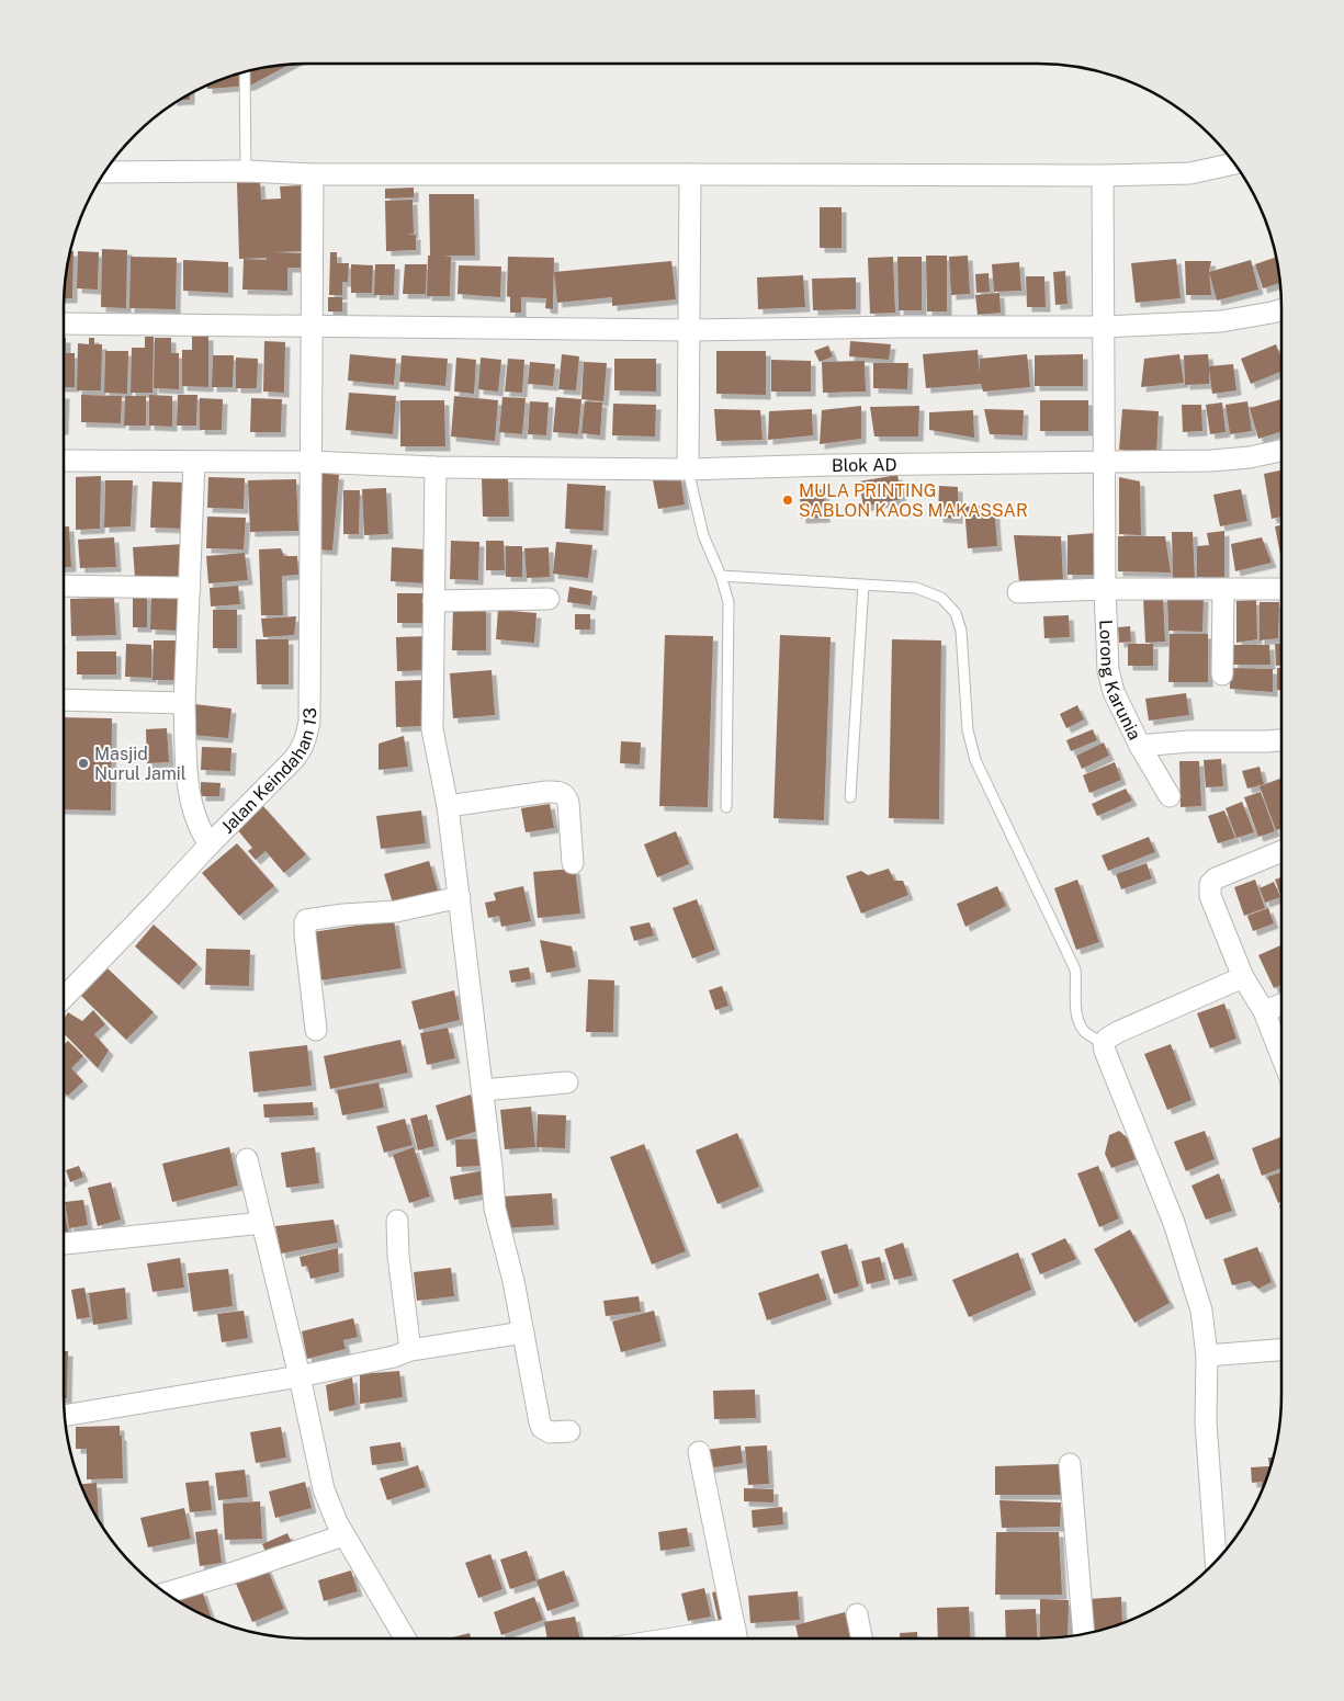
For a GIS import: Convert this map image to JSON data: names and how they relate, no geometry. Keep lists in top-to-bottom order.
{
  "streets": {
    "street": ["Blok AD", "Lorong Karunia", "Jalan Keindahan 13"]
  },
  "crossings": [
    ["Blok AD", "Lorong Karunia"],
    ["Blok AD", "Jalan Keindahan 13"]
  ],
  "places": ["MULA PRINTING SABLON KAOS MAKASSAR", "Masjid Nurul Jamil"]
}
